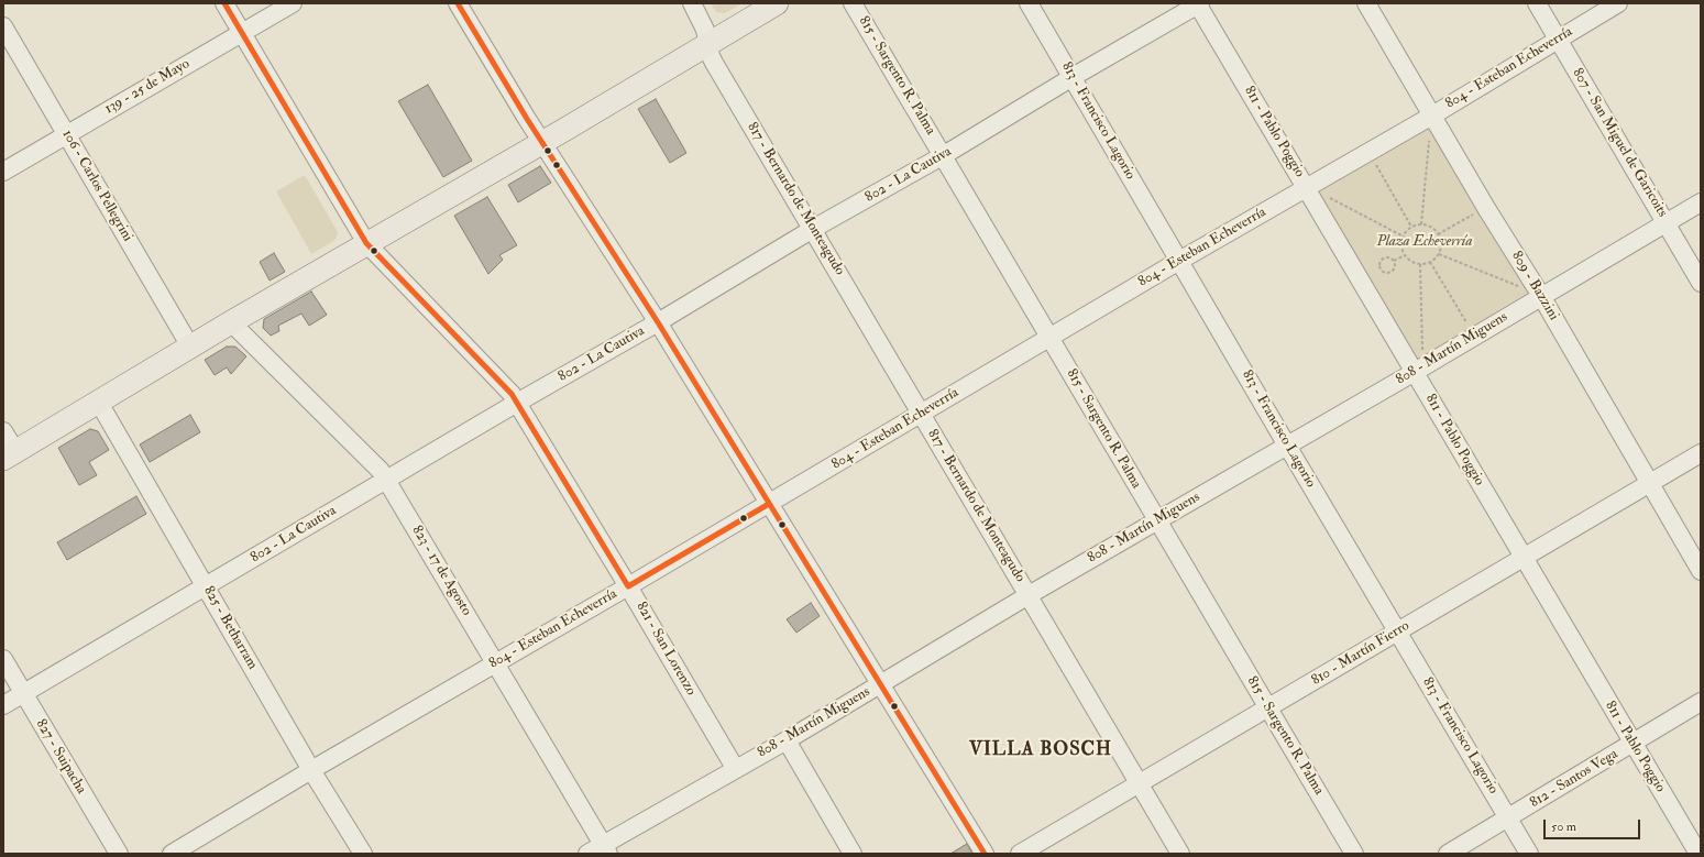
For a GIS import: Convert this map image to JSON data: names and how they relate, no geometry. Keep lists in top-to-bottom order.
{
  "streets": {
    "street": [
      "804 - Esteban Echeverría",
      "815 - Sargento R. Palma",
      "139 - 25 de Mayo",
      "813 - Francisco Lagorio",
      "811 - Pablo Poggio",
      "807 - San Miguel de Garicoits",
      "802 - La Cautiva",
      "106 - Carlos Pellegrini",
      "817 - Bernardo de Monteagudo",
      "809 - Bazzini",
      "808 - Martín Miguens",
      "823 - 17 de Agosto",
      "825 - Betharram",
      "821 - San Lorenzo",
      "810 - Martín Fierro",
      "827 - Suipacha",
      "812 - Santos Vega"
    ]
  },
  "crossings": [
    ["804 - Esteban Echeverría", "815 - Sargento R. Palma"],
    ["804 - Esteban Echeverría", "813 - Francisco Lagorio"],
    ["804 - Esteban Echeverría", "811 - Pablo Poggio"],
    ["804 - Esteban Echeverría", "807 - San Miguel de Garicoits"],
    ["804 - Esteban Echeverría", "817 - Bernardo de Monteagudo"],
    ["804 - Esteban Echeverría", "809 - Bazzini"],
    ["804 - Esteban Echeverría", "823 - 17 de Agosto"],
    ["804 - Esteban Echeverría", "825 - Betharram"],
    ["804 - Esteban Echeverría", "821 - San Lorenzo"],
    ["815 - Sargento R. Palma", "802 - La Cautiva"],
    ["815 - Sargento R. Palma", "808 - Martín Miguens"],
    ["815 - Sargento R. Palma", "810 - Martín Fierro"],
    ["139 - 25 de Mayo", "106 - Carlos Pellegrini"],
    ["139 - 25 de Mayo", "821 - San Lorenzo"],
    ["813 - Francisco Lagorio", "802 - La Cautiva"],
    ["813 - Francisco Lagorio", "808 - Martín Miguens"],
    ["813 - Francisco Lagorio", "810 - Martín Fierro"],
    ["813 - Francisco Lagorio", "812 - Santos Vega"],
    ["811 - Pablo Poggio", "802 - La Cautiva"],
    ["811 - Pablo Poggio", "808 - Martín Miguens"],
    ["811 - Pablo Poggio", "810 - Martín Fierro"],
    ["811 - Pablo Poggio", "812 - Santos Vega"],
    ["807 - San Miguel de Garicoits", "808 - Martín Miguens"],
    ["802 - La Cautiva", "817 - Bernardo de Monteagudo"],
    ["802 - La Cautiva", "823 - 17 de Agosto"],
    ["802 - La Cautiva", "825 - Betharram"],
    ["802 - La Cautiva", "821 - San Lorenzo"],
    ["802 - La Cautiva", "827 - Suipacha"],
    ["817 - Bernardo de Monteagudo", "808 - Martín Miguens"],
    ["817 - Bernardo de Monteagudo", "810 - Martín Fierro"],
    ["809 - Bazzini", "808 - Martín Miguens"],
    ["809 - Bazzini", "810 - Martín Fierro"],
    ["808 - Martín Miguens", "823 - 17 de Agosto"],
    ["808 - Martín Miguens", "821 - San Lorenzo"]
  ],
  "districts": ["VILLA BOSCH"],
  "parks": ["Plaza Echeverría"],
  "scale_bar": "50 m"
}
